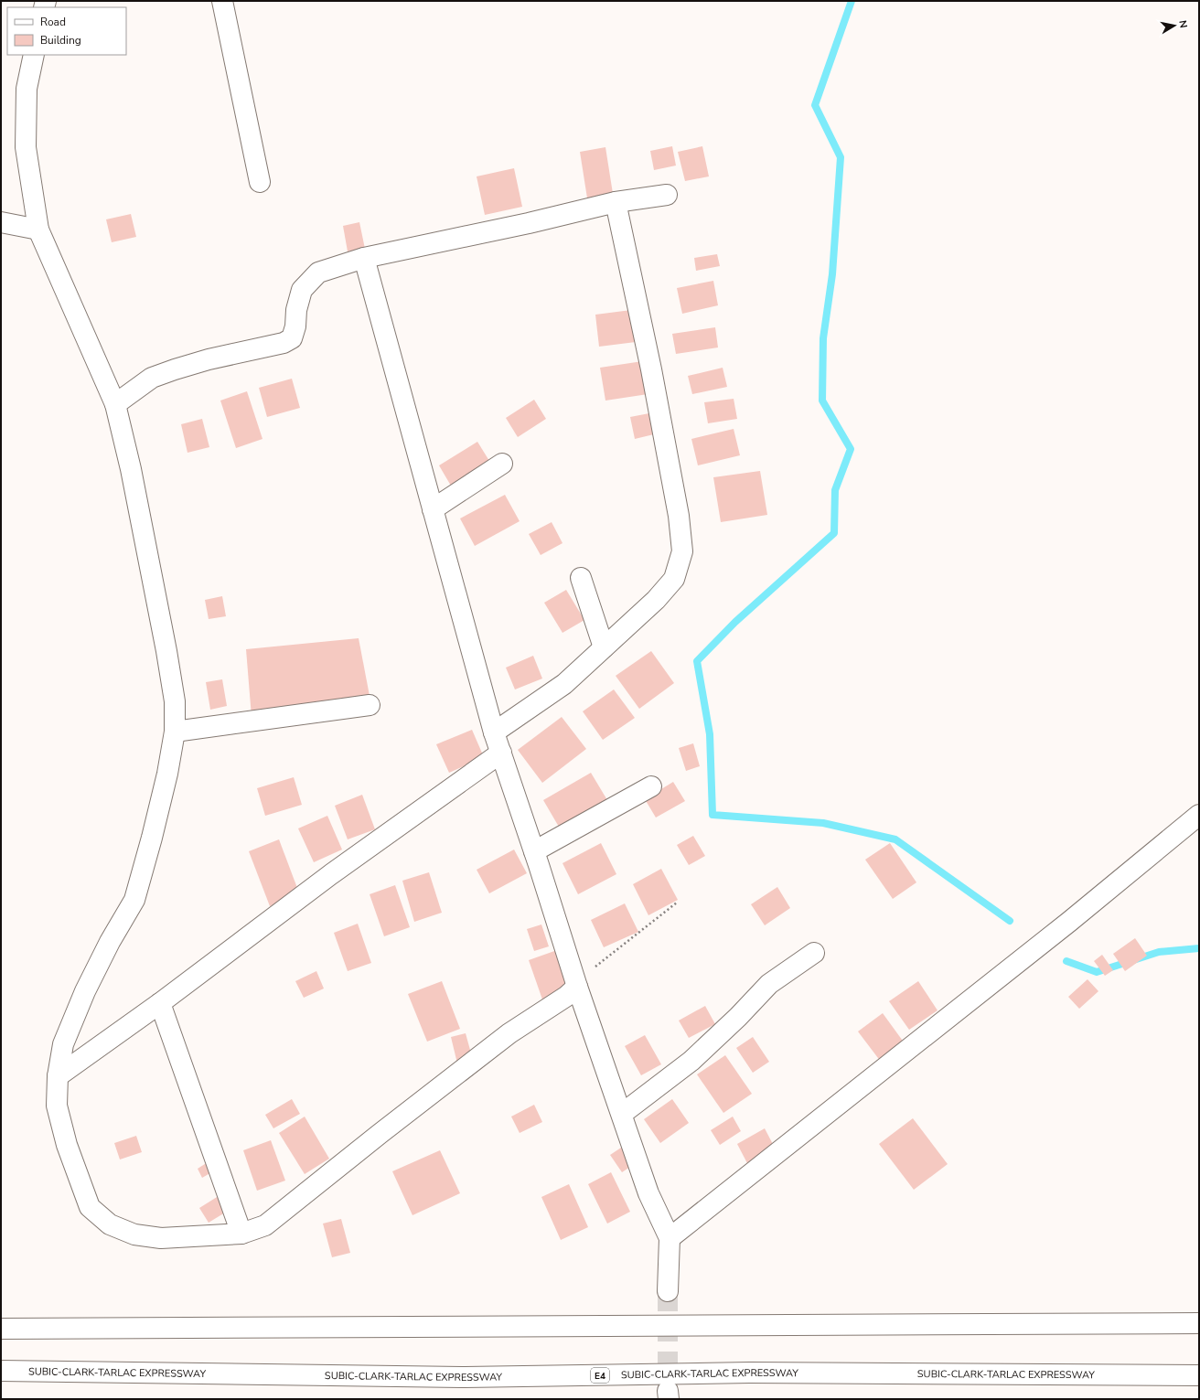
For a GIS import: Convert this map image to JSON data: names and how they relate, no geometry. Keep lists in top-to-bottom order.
{
  "streets": {
    "main road": ["SUBIC-CLARK-TARLAC EXPRESSWAY", "E4"]
  },
  "legend": ["Road", "Building"],
  "north": "right"
}
